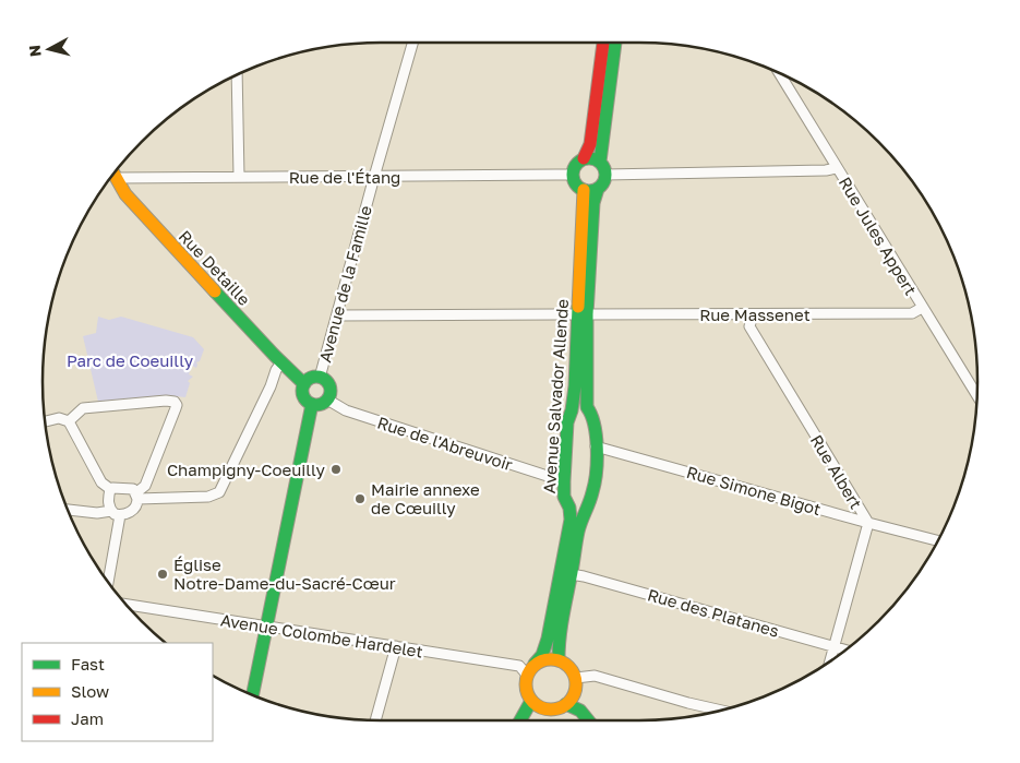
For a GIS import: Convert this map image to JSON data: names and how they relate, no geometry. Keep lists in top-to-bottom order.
{
  "streets": {
    "main road": ["Rue Detaille", "Avenue Salvador Allende"],
    "street": [
      "Rue de l'Étang",
      "Rue Jules Appert",
      "Avenue de la Famille",
      "Rue Massenet",
      "Rue de l'Abreuvoir",
      "Rue Albert",
      "Rue Simone Bigot",
      "Rue des Platanes",
      "Avenue Colombe Hardelet"
    ]
  },
  "crossings": [
    ["Rue de l'Étang", "Avenue de la Famille"],
    ["Rue de l'Étang", "Avenue Salvador Allende"],
    ["Rue Jules Appert", "Rue Massenet"],
    ["Rue Detaille", "Avenue de la Famille"],
    ["Rue Detaille", "Rue de l'Abreuvoir"],
    ["Avenue de la Famille", "Rue Massenet"],
    ["Avenue de la Famille", "Rue de l'Abreuvoir"],
    ["Rue Massenet", "Avenue Salvador Allende"],
    ["Rue Massenet", "Rue Albert"],
    ["Avenue Salvador Allende", "Rue de l'Abreuvoir"],
    ["Avenue Salvador Allende", "Rue Simone Bigot"],
    ["Avenue Salvador Allende", "Rue des Platanes"],
    ["Avenue Salvador Allende", "Avenue Colombe Hardelet"],
    ["Rue Albert", "Rue Simone Bigot"],
    ["Rue Albert", "Rue des Platanes"]
  ],
  "parks": ["Parc de Coeuilly"],
  "places": ["Champigny-Coeuilly", "Mairie annexe de Cœuilly", "Église Notre-Dame-du-Sacré-Cœur"],
  "legend": ["Fast", "Slow", "Jam"],
  "north": "left"
}
